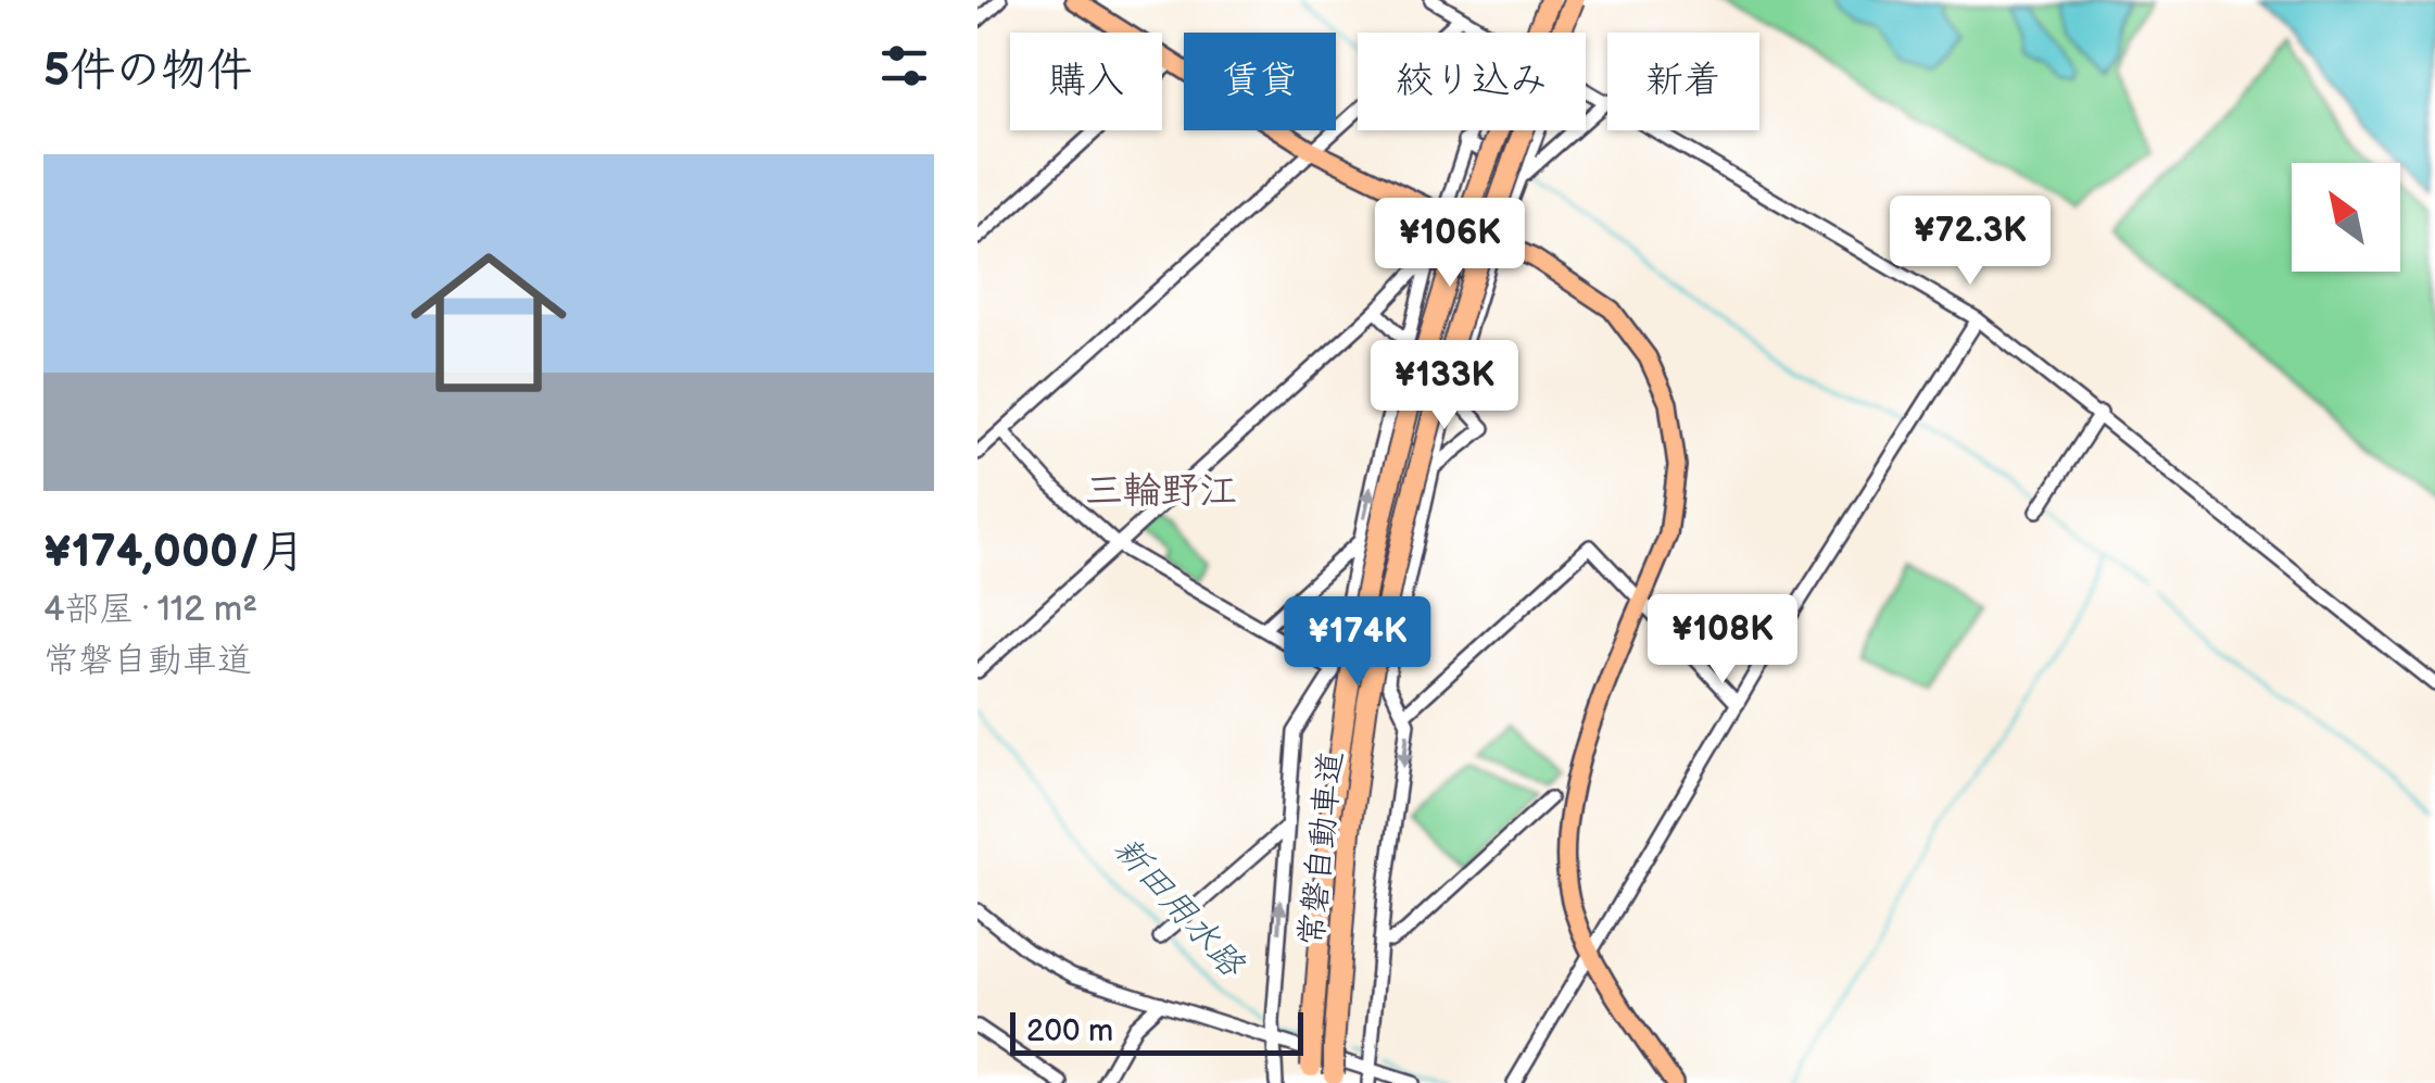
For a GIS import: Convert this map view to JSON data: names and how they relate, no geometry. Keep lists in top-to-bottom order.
{
  "streets": {
    "highway": ["常磐自動車道"]
  },
  "districts": ["三輪野江"],
  "water": ["新田用水路"],
  "scale_bar": "200 m",
  "north": "top left",
  "page": {
    "heading": "5件の物件",
    "chip": [
      "購入",
      "賃貸",
      "絞り込み",
      "新着"
    ],
    "list": [
      {
        "name": "¥174,000/月",
        "note": "4部屋 · 112 m² · 常磐自動車道"
      }
    ],
    "price": [
      "¥72.3K",
      "¥106K",
      "¥133K",
      "¥108K",
      "¥174K"
    ],
    "scale": "200 m"
  }
}
